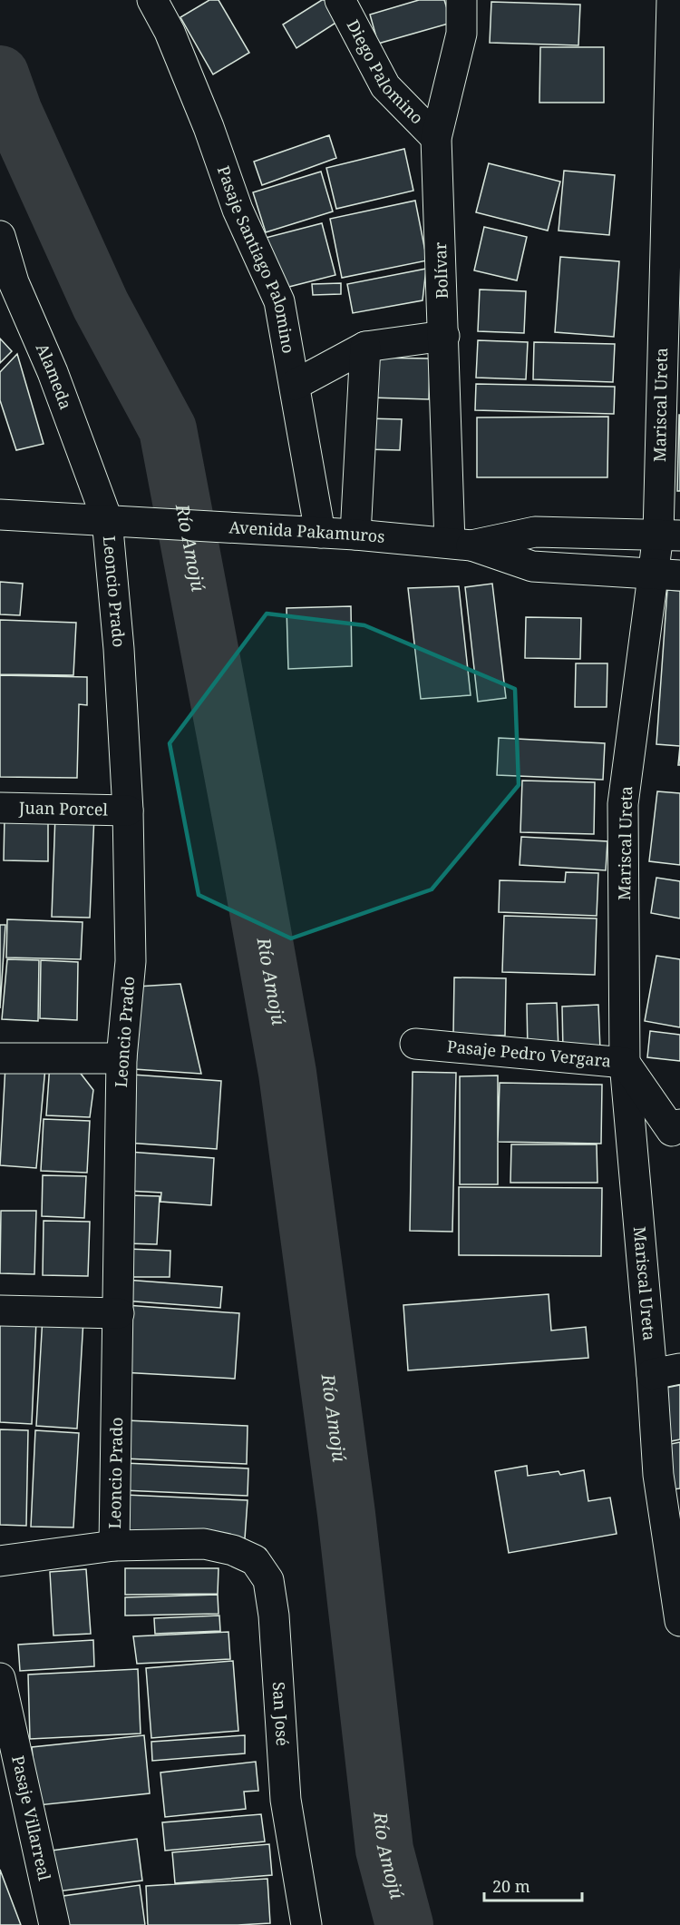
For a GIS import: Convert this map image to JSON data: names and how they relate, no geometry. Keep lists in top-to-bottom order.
{
  "streets": {
    "main road": [
      "Diego Palomino",
      "Pasaje Santiago Palomino",
      "Bolívar",
      "Alameda",
      "Mariscal Ureta",
      "Avenida Pakamuros",
      "Leoncio Prado",
      "Juan Porcel",
      "Pasaje Pedro Vergara",
      "San José",
      "Pasaje Villarreal"
    ]
  },
  "crossings": [
    ["Diego Palomino", "Bolívar"],
    ["Pasaje Santiago Palomino", "Avenida Pakamuros"],
    ["Bolívar", "Avenida Pakamuros"],
    ["Alameda", "Avenida Pakamuros"],
    ["Alameda", "Leoncio Prado"],
    ["Mariscal Ureta", "Avenida Pakamuros"],
    ["Mariscal Ureta", "Pasaje Pedro Vergara"],
    ["Avenida Pakamuros", "Leoncio Prado"],
    ["Leoncio Prado", "Juan Porcel"],
    ["Leoncio Prado", "San José"]
  ],
  "water": ["Río Amojú"],
  "scale_bar": "20 m"
}
